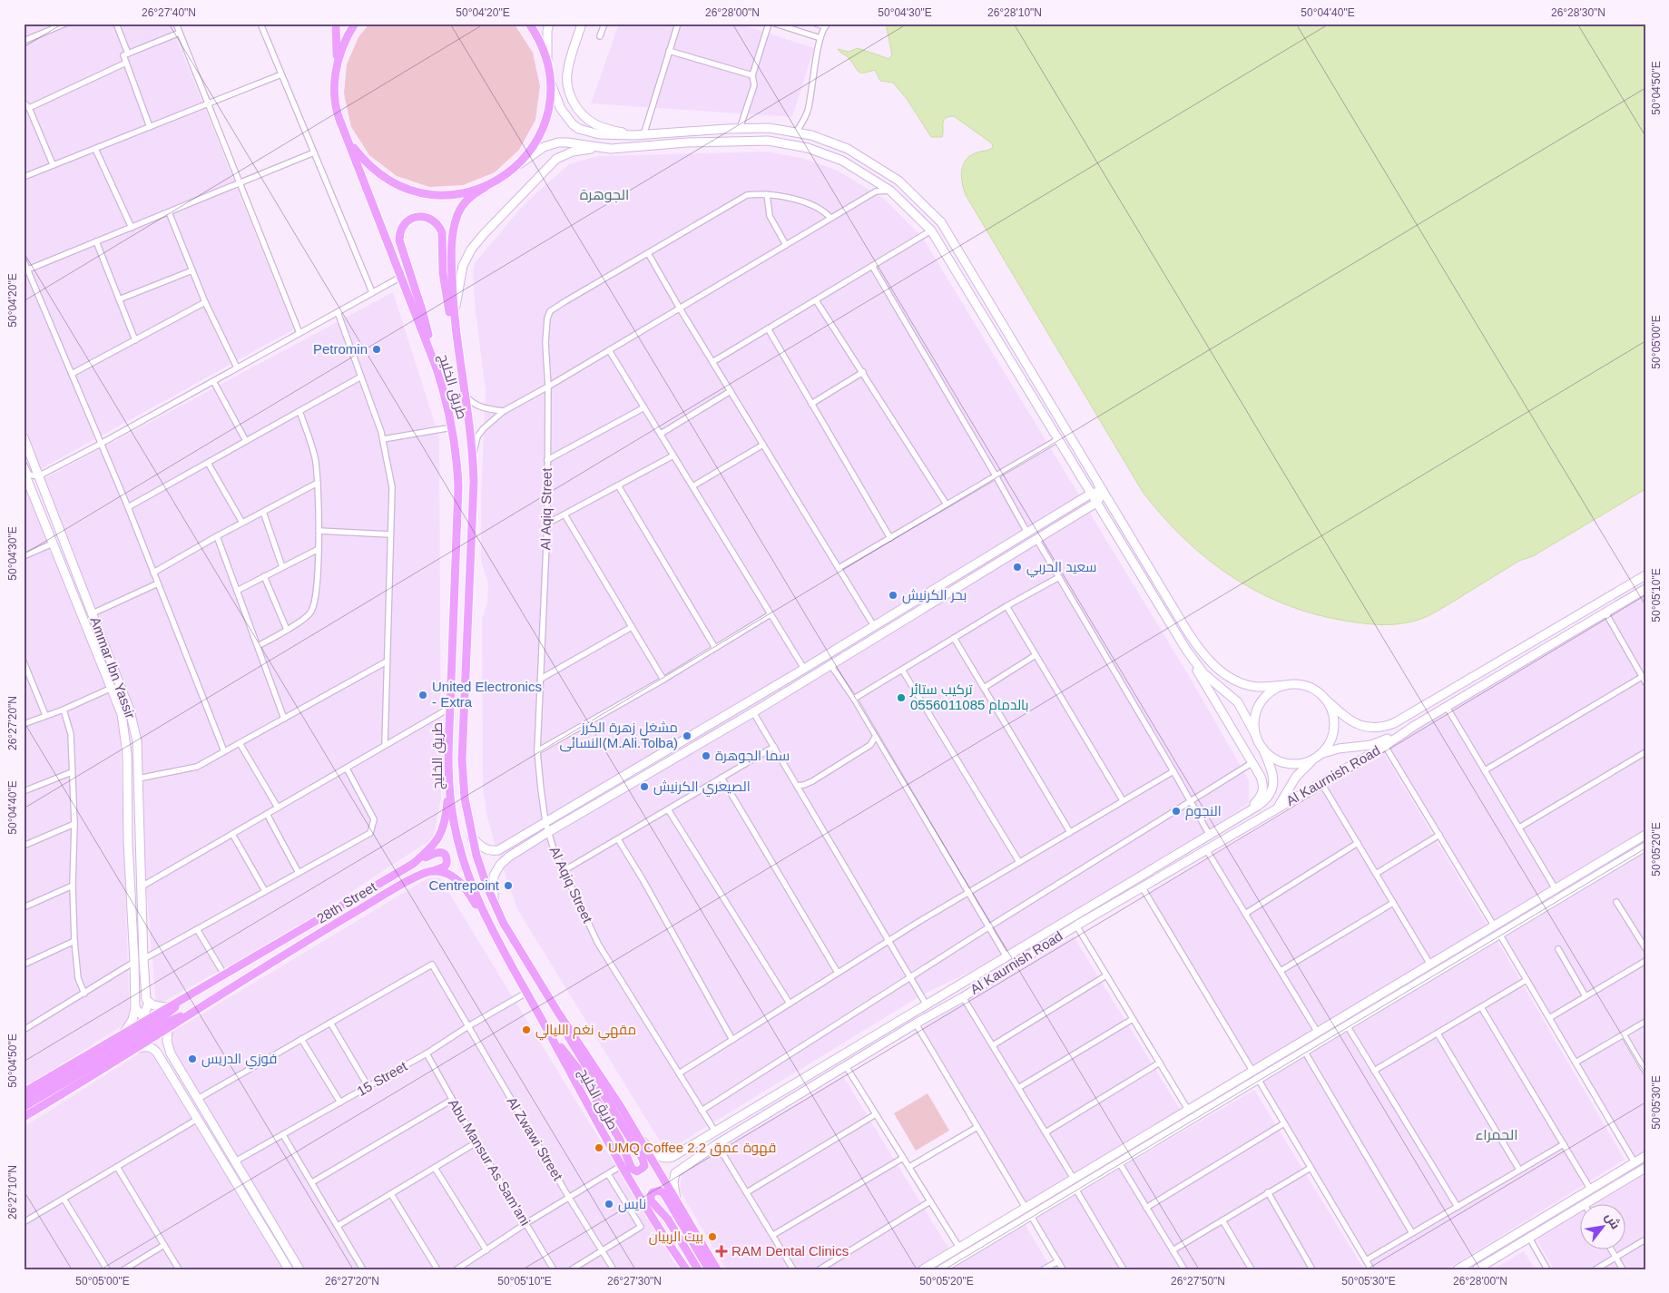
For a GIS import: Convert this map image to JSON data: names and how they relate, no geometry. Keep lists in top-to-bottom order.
{
  "streets": {
    "main road": ["طريق الخليج", "28th Street"],
    "street": [
      "Al Aqiq Street",
      "Ammar Ibn Yassir",
      "Al Kaurnish Road",
      "15 Street",
      "Al Zwawi Street",
      "Abu Mansur As Sam'ani"
    ]
  },
  "crossings": [
    ["طريق الخليج", "Al Kaurnish Road"],
    ["طريق الخليج", "28th Street"],
    ["طريق الخليج", "15 Street"],
    ["Al Aqiq Street", "Al Kaurnish Road"],
    ["15 Street", "Al Zwawi Street"],
    ["15 Street", "Abu Mansur As Sam'ani"]
  ],
  "districts": ["الجوهرة", "الحمراء"],
  "places": {
    "other": [
      "Petromin",
      "سعيد الحربي",
      "بحر الكرنيش",
      "United Electronics - Extra",
      "تركيب ستائر بالدمام 0556011085",
      "مشغل زهرة الكرز النسائى(M.Ali.Tolba)",
      "سما الجوهرة",
      "الصيعري الكرنيش",
      "النجوم",
      "Centrepoint",
      "مقهي نغم الليالي",
      "فوزي الدريس",
      "UMQ Coffee 2.2 قهوة عمق",
      "نايس",
      "بيت الربيان"
    ],
    "health": ["RAM Dental Clinics"]
  },
  "north": "top right",
  "coordinates": [
    "26°27'40\"N",
    "50°04'20\"E",
    "26°28'00\"N",
    "50°04'30\"E",
    "26°28'10\"N",
    "50°04'40\"E",
    "26°28'30\"N",
    "50°04'50\"E",
    "50°05'00\"E",
    "50°05'10\"E",
    "26°27'20\"N",
    "50°05'20\"E",
    "50°05'30\"E",
    "26°27'10\"N",
    "26°27'30\"N",
    "26°27'50\"N"
  ]
}
